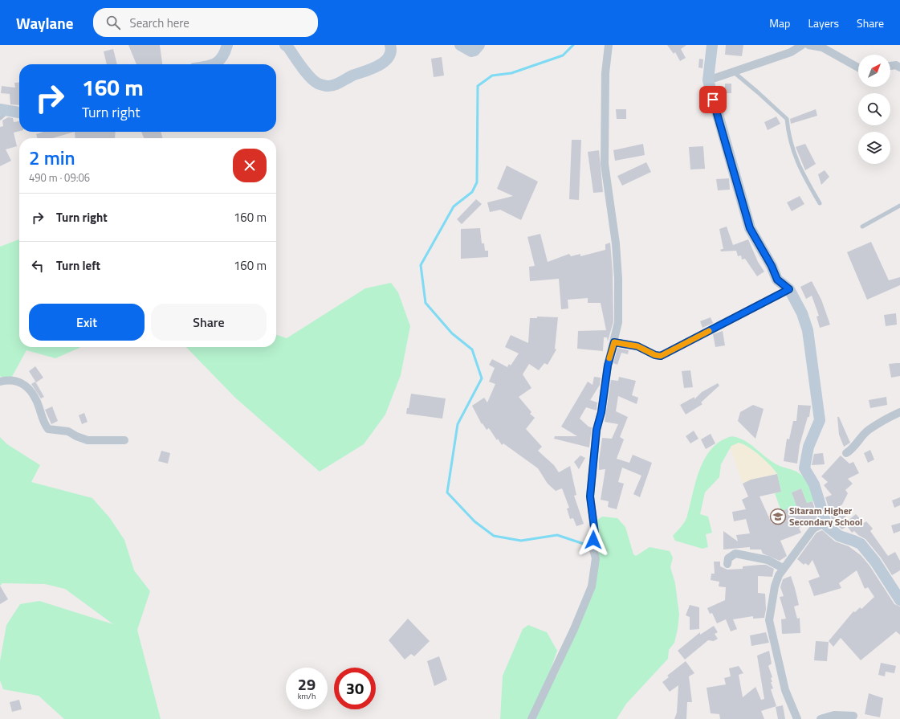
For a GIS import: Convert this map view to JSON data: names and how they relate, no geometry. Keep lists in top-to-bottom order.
{
  "places": {
    "school or university": ["Sitaram Higher Secondary School"]
  },
  "north": "top right",
  "page": {
    "header": "Waylane",
    "search": "Search here",
    "nav": ["Map", "Layers", "Share"],
    "turn": ["160 m", "Turn right"],
    "heading": ["2 min", "490 m · 09:06"],
    "list": [
      {
        "name": "Turn right",
        "value": "160 m"
      },
      {
        "name": "Turn left",
        "value": "160 m"
      }
    ],
    "buttons": ["Exit", "Share"],
    "speed": "29 km/h",
    "limit": "30"
  }
}
